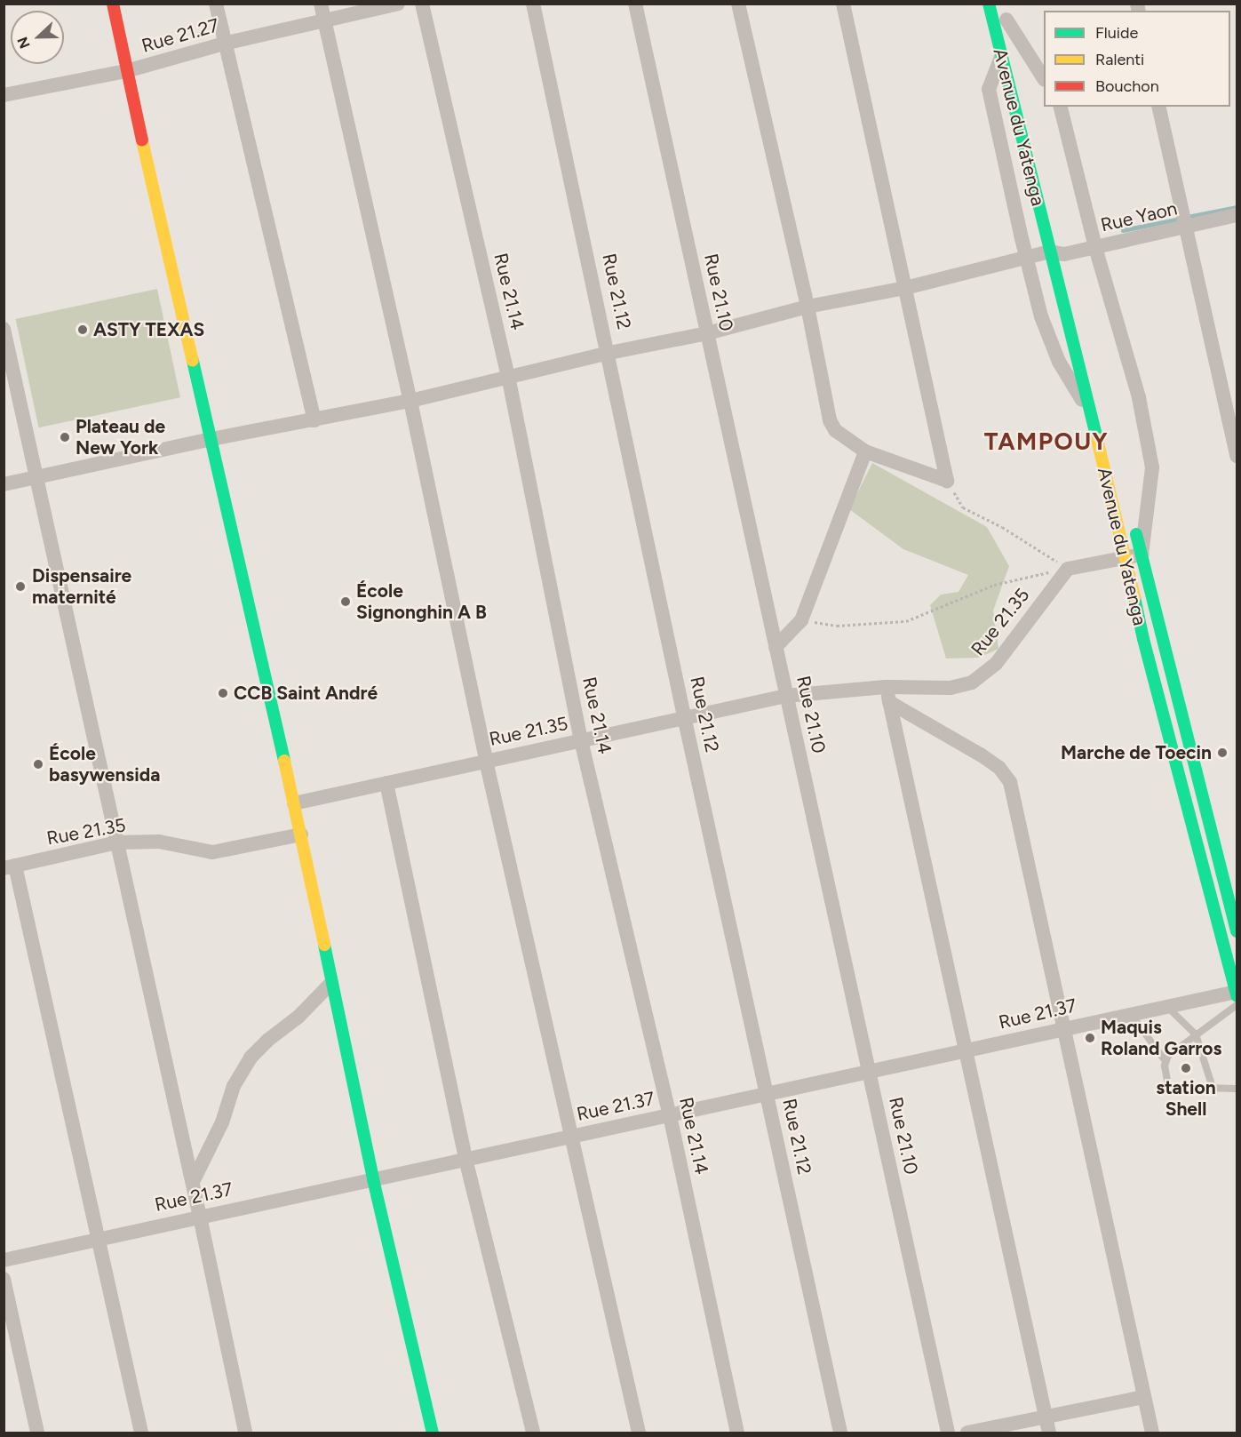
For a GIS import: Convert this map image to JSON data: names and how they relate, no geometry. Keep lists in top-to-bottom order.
{
  "streets": {
    "main road": ["Avenue du Yatenga"],
    "street": [
      "Rue 21.27",
      "Rue Yaon",
      "Rue 21.14",
      "Rue 21.12",
      "Rue 21.10",
      "Rue 21.35",
      "Rue 21.37"
    ]
  },
  "crossings": [
    ["Avenue du Yatenga", "Rue Yaon"],
    ["Avenue du Yatenga", "Rue 21.37"],
    ["Rue Yaon", "Rue 21.14"],
    ["Rue Yaon", "Rue 21.12"],
    ["Rue Yaon", "Rue 21.10"],
    ["Rue 21.14", "Rue 21.35"],
    ["Rue 21.14", "Rue 21.37"],
    ["Rue 21.12", "Rue 21.35"],
    ["Rue 21.12", "Rue 21.37"],
    ["Rue 21.10", "Rue 21.35"],
    ["Rue 21.10", "Rue 21.37"]
  ],
  "districts": ["TAMPOUY"],
  "places": [
    "ASTY TEXAS",
    "Plateau de New York",
    "Dispensaire maternité",
    "École Signonghin A B",
    "CCB Saint André",
    "Marche de Toecin",
    "École basywensida",
    "Maquis Roland Garros",
    "station Shell"
  ],
  "legend": ["Fluide", "Ralenti", "Bouchon"],
  "north": "left"
}
